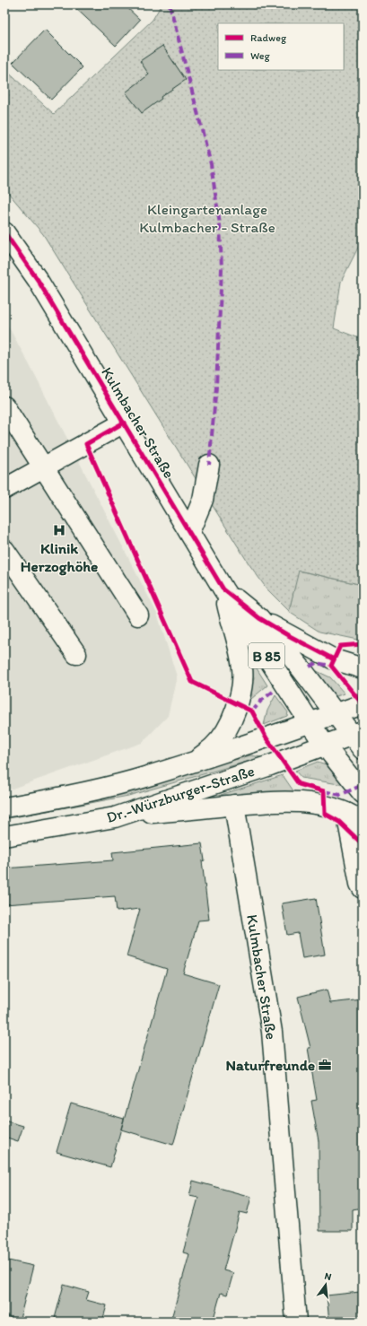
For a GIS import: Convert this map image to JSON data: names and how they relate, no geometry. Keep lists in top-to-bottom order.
{
  "streets": {
    "main road": ["Kulmbacher Straße", "B 85", "Dr.-Würzburger-Straße"]
  },
  "crossings": [
    ["Kulmbacher Straße", "B 85"],
    ["Kulmbacher Straße", "Dr.-Würzburger-Straße"],
    ["B 85", "Dr.-Würzburger-Straße"]
  ],
  "parks": ["Kleingartenanlage Kulmbacher - Straße"],
  "places": {
    "hospital": ["Klinik Herzoghöhe"],
    "office": ["Naturfreunde"]
  },
  "legend": ["Radweg", "Weg"],
  "north": "top"
}
